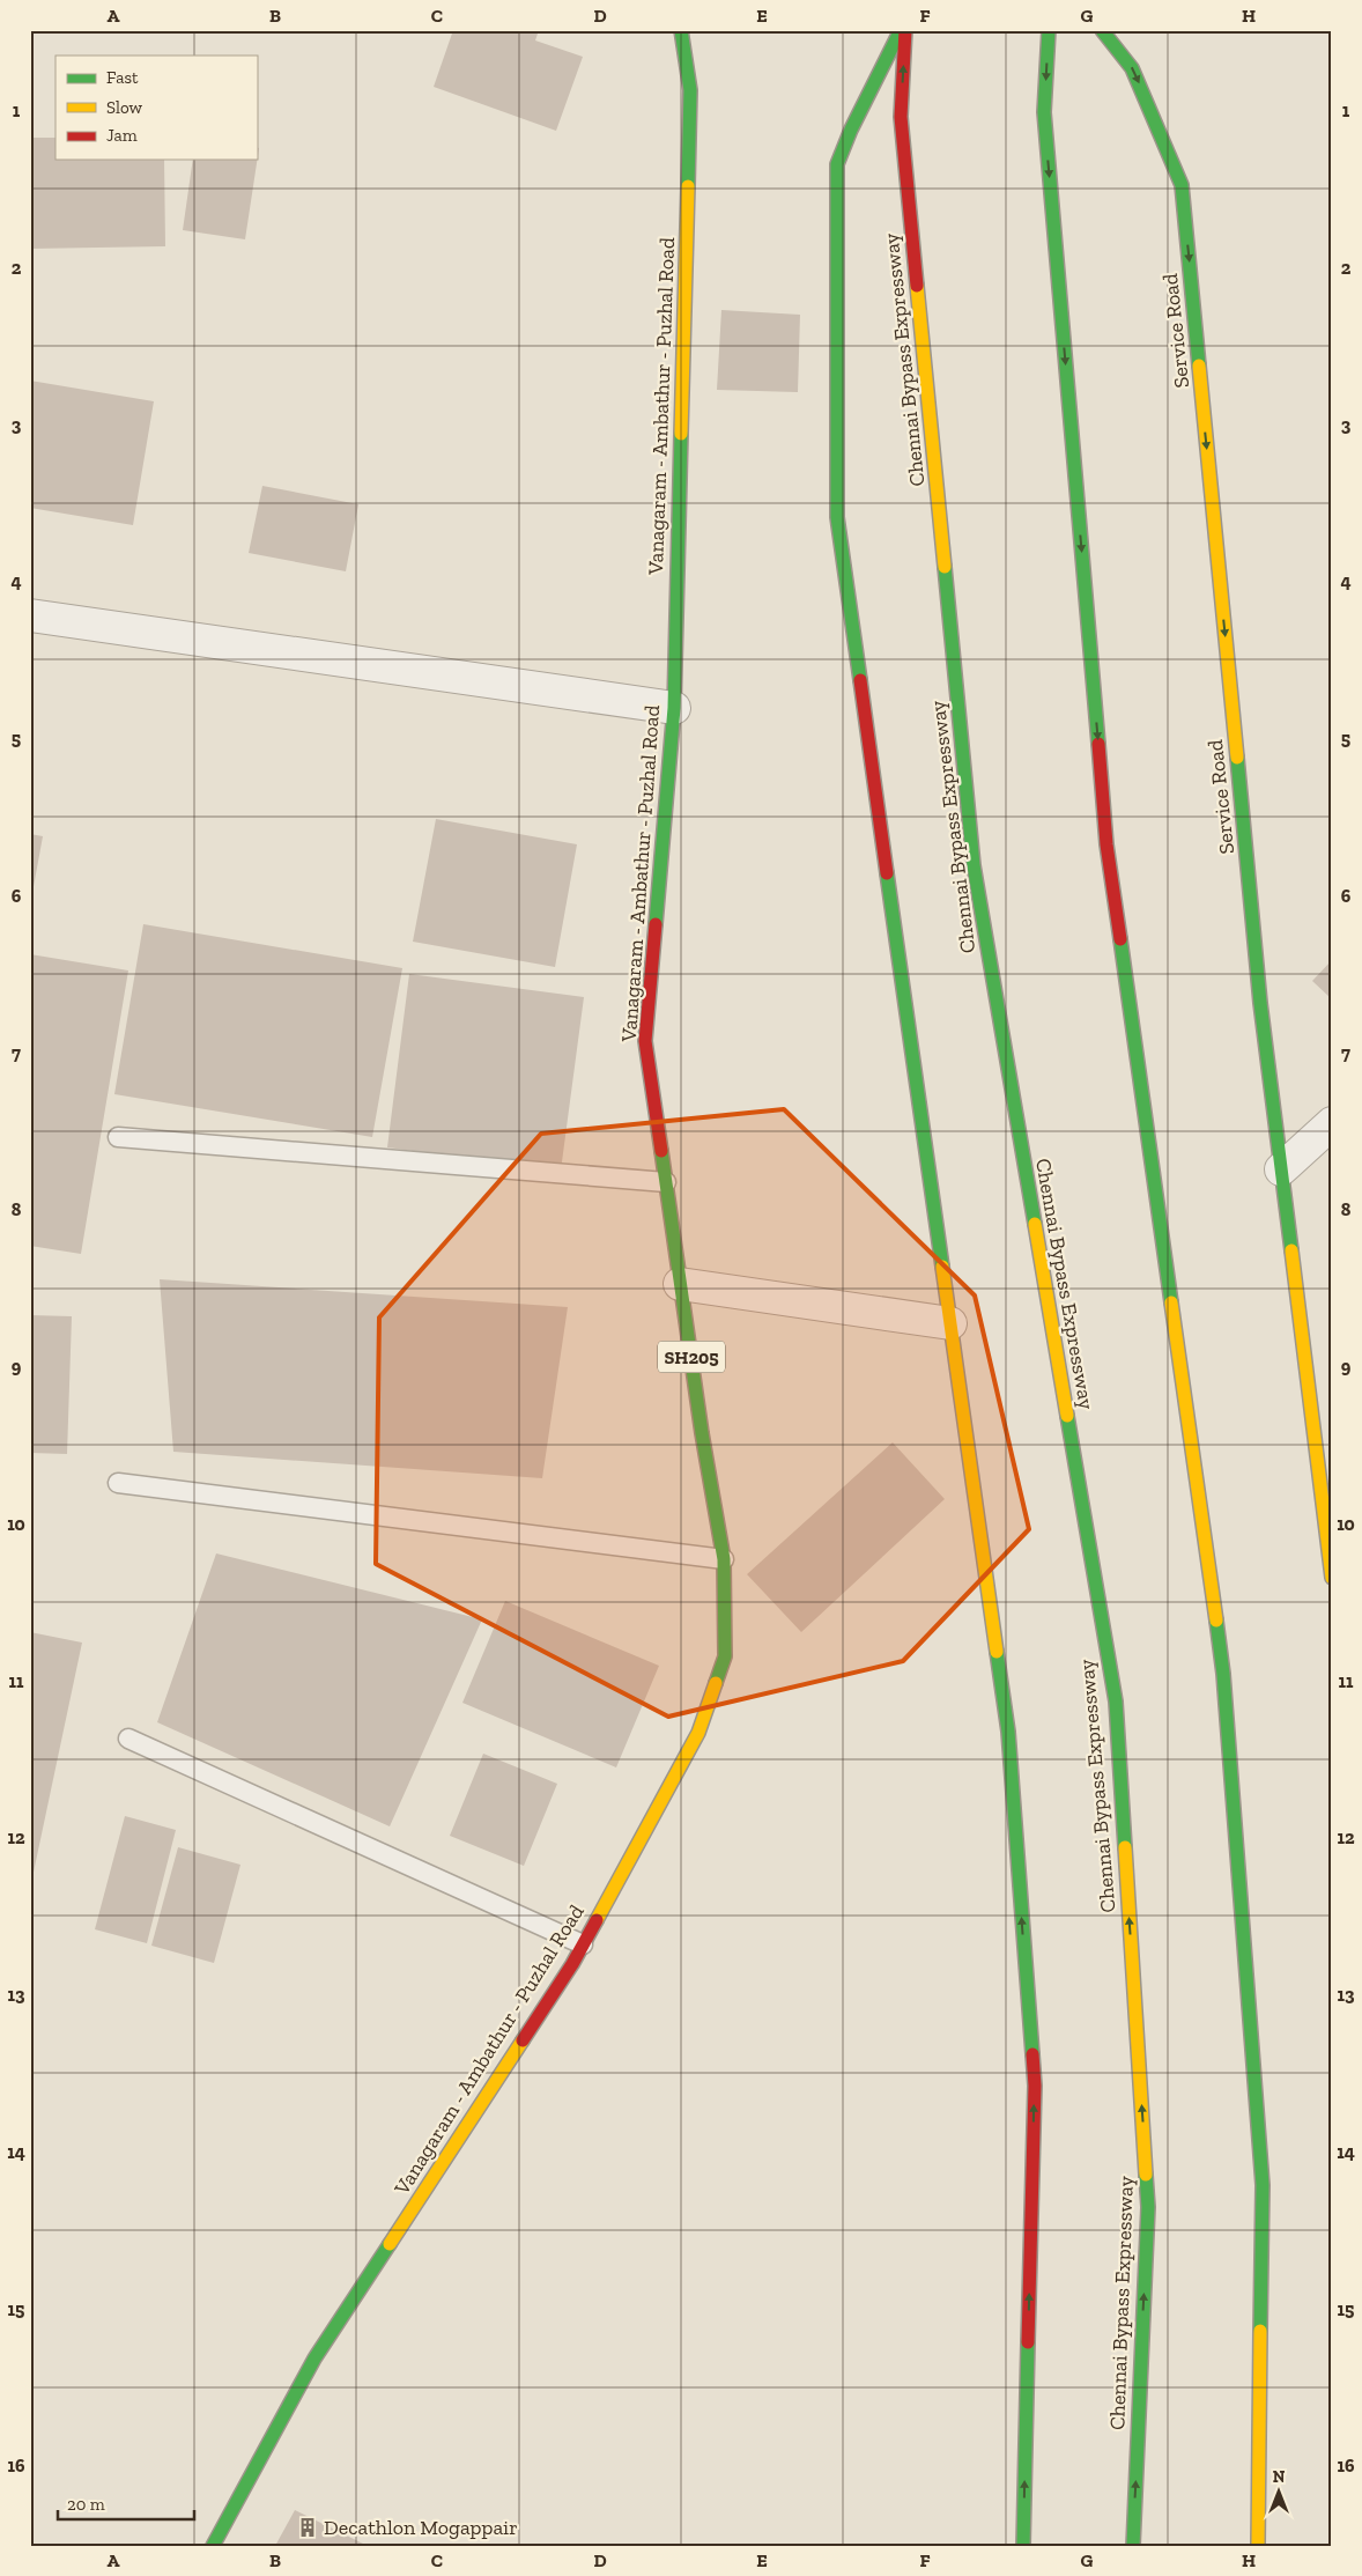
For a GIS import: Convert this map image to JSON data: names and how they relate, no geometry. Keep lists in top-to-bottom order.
{
  "streets": {
    "main road": [
      "Service Road",
      "Chennai Bypass Expressway",
      "Vanagaram - Ambathur - Puzhal Road",
      "SH205"
    ]
  },
  "one_way": ["Service Road"],
  "places": {
    "building": ["Decathlon Mogappair"]
  },
  "legend": ["Fast", "Slow", "Jam"],
  "scale_bar": "20 m",
  "north": "top",
  "grid": {
    "columns": [
      "A",
      "B",
      "C",
      "D",
      "E",
      "F",
      "G",
      "H"
    ],
    "rows": [
      "1",
      "2",
      "3",
      "4",
      "5",
      "6",
      "7",
      "8",
      "9",
      "10",
      "11",
      "12",
      "13",
      "14",
      "15",
      "16"
    ]
  }
}
